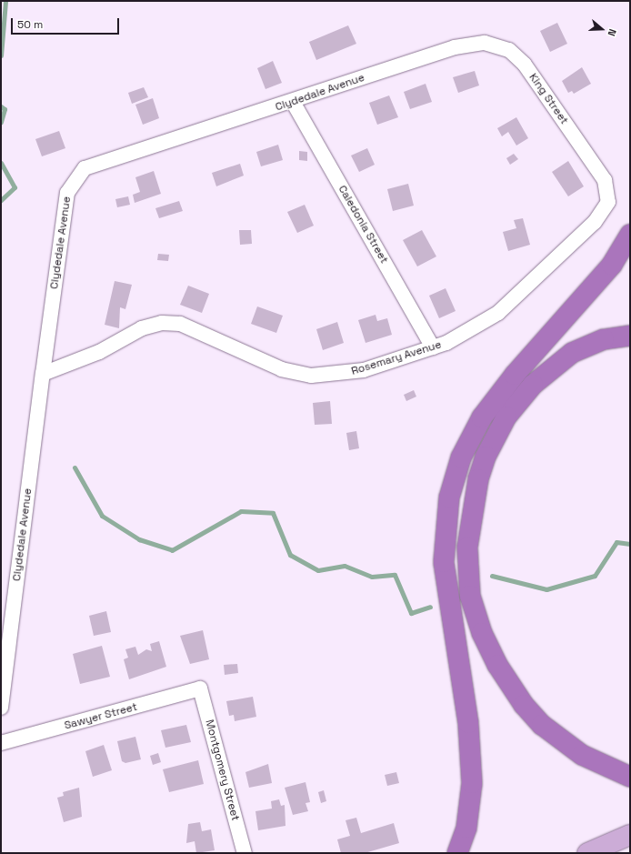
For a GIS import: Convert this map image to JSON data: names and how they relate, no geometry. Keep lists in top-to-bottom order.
{
  "streets": {
    "street": [
      "Clydedale Avenue",
      "King Street",
      "Caledonia Street",
      "Rosemary Avenue",
      "Sawyer Street",
      "Montgomery Street"
    ]
  },
  "crossings": [
    ["Clydedale Avenue", "King Street"],
    ["Clydedale Avenue", "Caledonia Street"],
    ["Clydedale Avenue", "Rosemary Avenue"],
    ["King Street", "Rosemary Avenue"],
    ["Caledonia Street", "Rosemary Avenue"],
    ["Sawyer Street", "Montgomery Street"]
  ],
  "scale_bar": "50 m",
  "north": "right"
}
